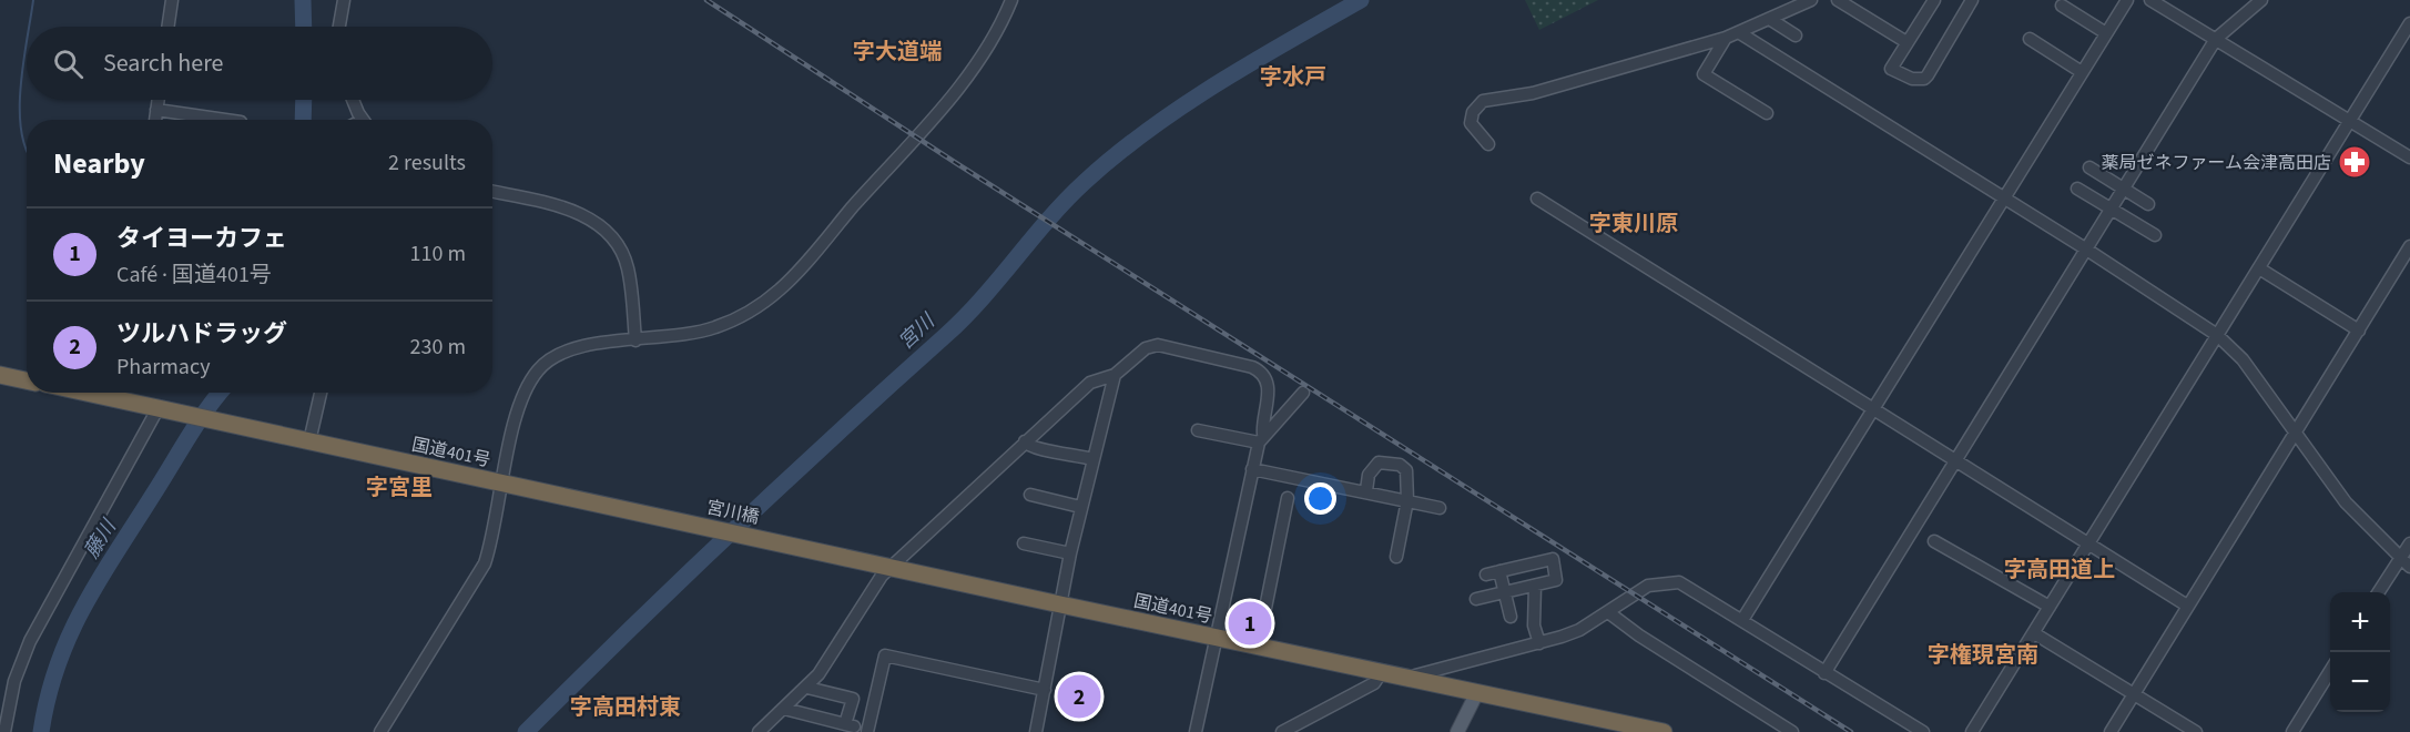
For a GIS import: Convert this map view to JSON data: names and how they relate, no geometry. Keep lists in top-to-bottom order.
{
  "streets": {
    "highway": ["国道401号", "宮川橋"]
  },
  "crossings": [
    ["国道401号", "宮川橋"]
  ],
  "districts": [
    "字大道端",
    "字水戸",
    "字東川原",
    "字宮里",
    "字高田道上",
    "字権現宮南",
    "字高田村東"
  ],
  "water": ["宮川", "藤川"],
  "places": {
    "pharmacy": ["薬局ゼネファーム会津高田店"]
  },
  "page": {
    "search": "Search here",
    "heading": ["Nearby", "2 results"],
    "list": [
      {
        "mark": "1",
        "name": "タイヨーカフェ",
        "note": "Café · 国道401号",
        "value": "110 m"
      },
      {
        "mark": "2",
        "name": "ツルハドラッグ",
        "note": "Pharmacy",
        "value": "230 m"
      }
    ],
    "map_buttons": ["+", "−"],
    "pins": ["1", "2"]
  }
}
